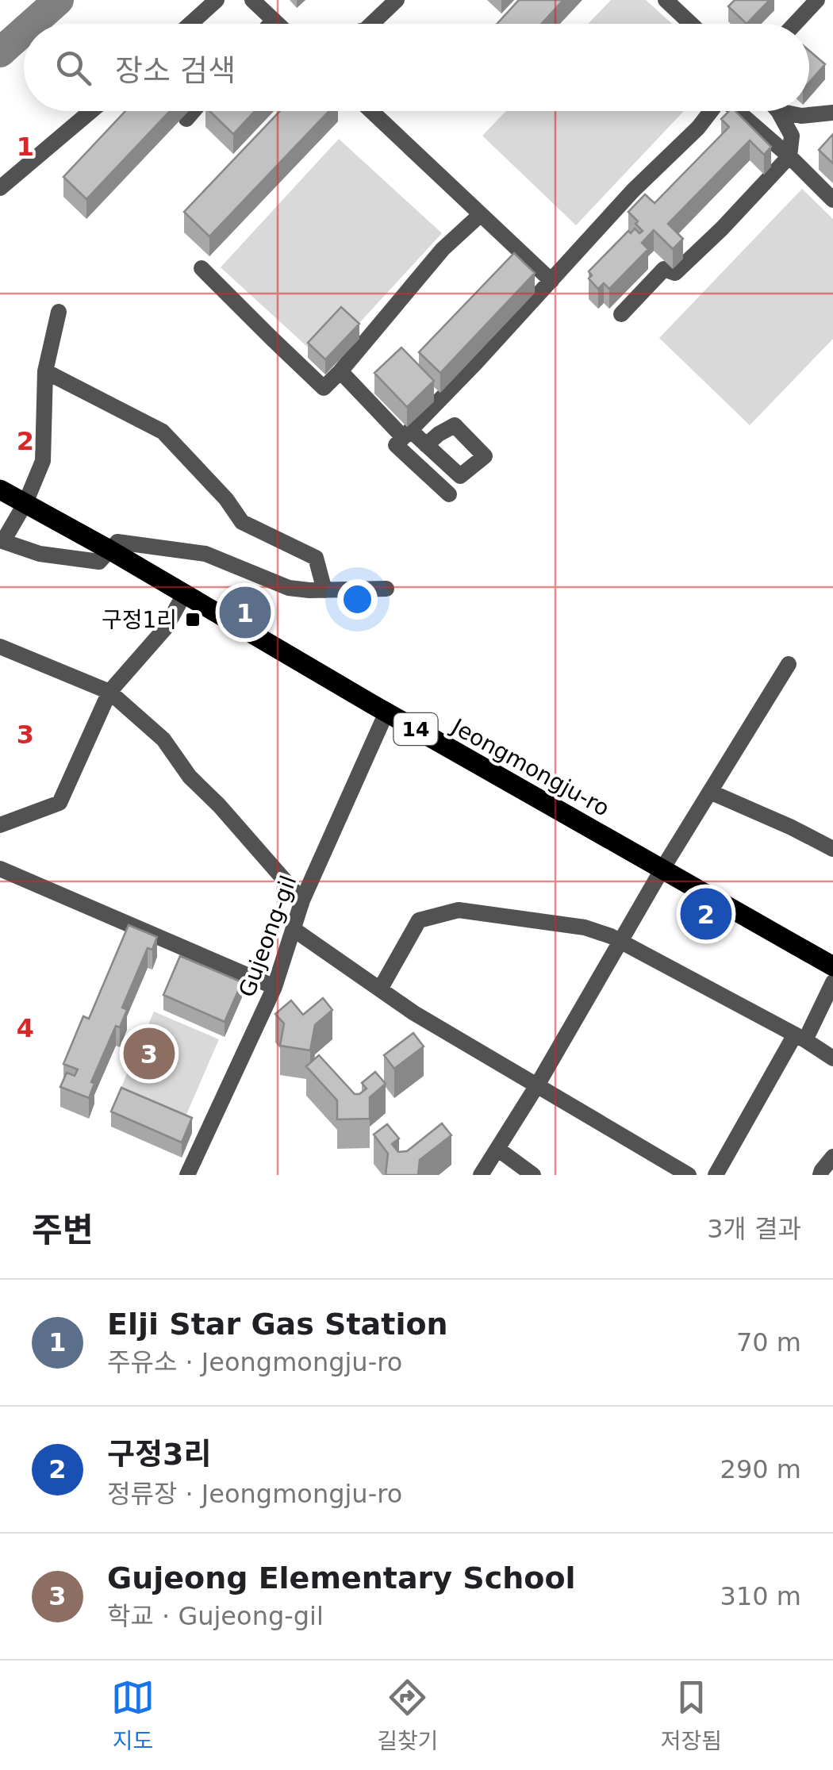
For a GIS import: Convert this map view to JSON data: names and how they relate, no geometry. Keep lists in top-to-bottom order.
{
  "streets": {
    "main road": ["14", "Jeongmongju-ro"],
    "street": ["Gujeong-gil"]
  },
  "crossings": [
    ["Jeongmongju-ro", "Gujeong-gil"]
  ],
  "places": {
    "transit": ["구정1리"]
  },
  "page": {
    "search": "장소 검색",
    "pins": ["1", "2", "3"],
    "heading": ["주변", "3개 결과"],
    "list": [
      {
        "mark": "1",
        "name": "Elji Star Gas Station",
        "note": "주유소 · Jeongmongju-ro",
        "value": "70 m"
      },
      {
        "mark": "2",
        "name": "구정3리",
        "note": "정류장 · Jeongmongju-ro",
        "value": "290 m"
      },
      {
        "mark": "3",
        "name": "Gujeong Elementary School",
        "note": "학교 · Gujeong-gil",
        "value": "310 m"
      }
    ],
    "nav": ["지도", "길찾기", "저장됨"]
  },
  "grid": {
    "rows": [
      "1",
      "2",
      "3",
      "4"
    ]
  }
}
